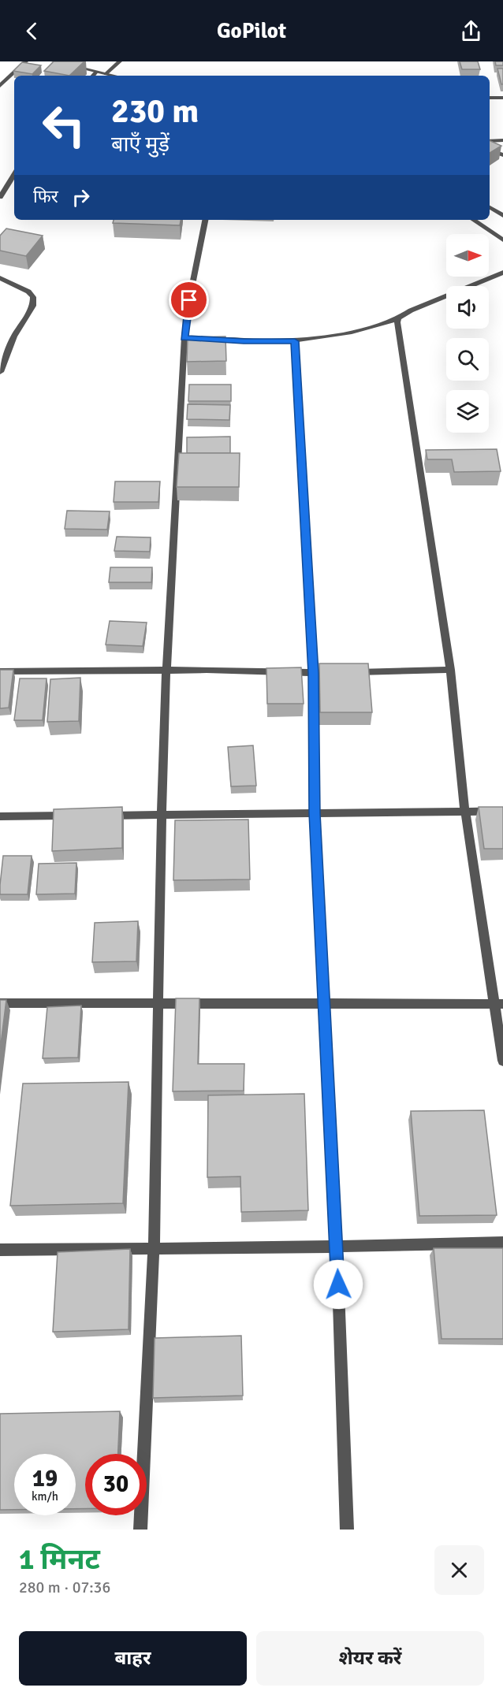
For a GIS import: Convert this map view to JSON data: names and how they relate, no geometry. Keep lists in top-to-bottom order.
{
  "north": "right",
  "page": {
    "header": "GoPilot",
    "turn": ["230 m", "बाएँ मुड़ें"],
    "then": "फिर",
    "speed": "19 km/h",
    "limit": "30",
    "heading": ["1 मिनट", "280 m · 07:36"],
    "buttons": ["बाहर", "शेयर करें"]
  }
}
